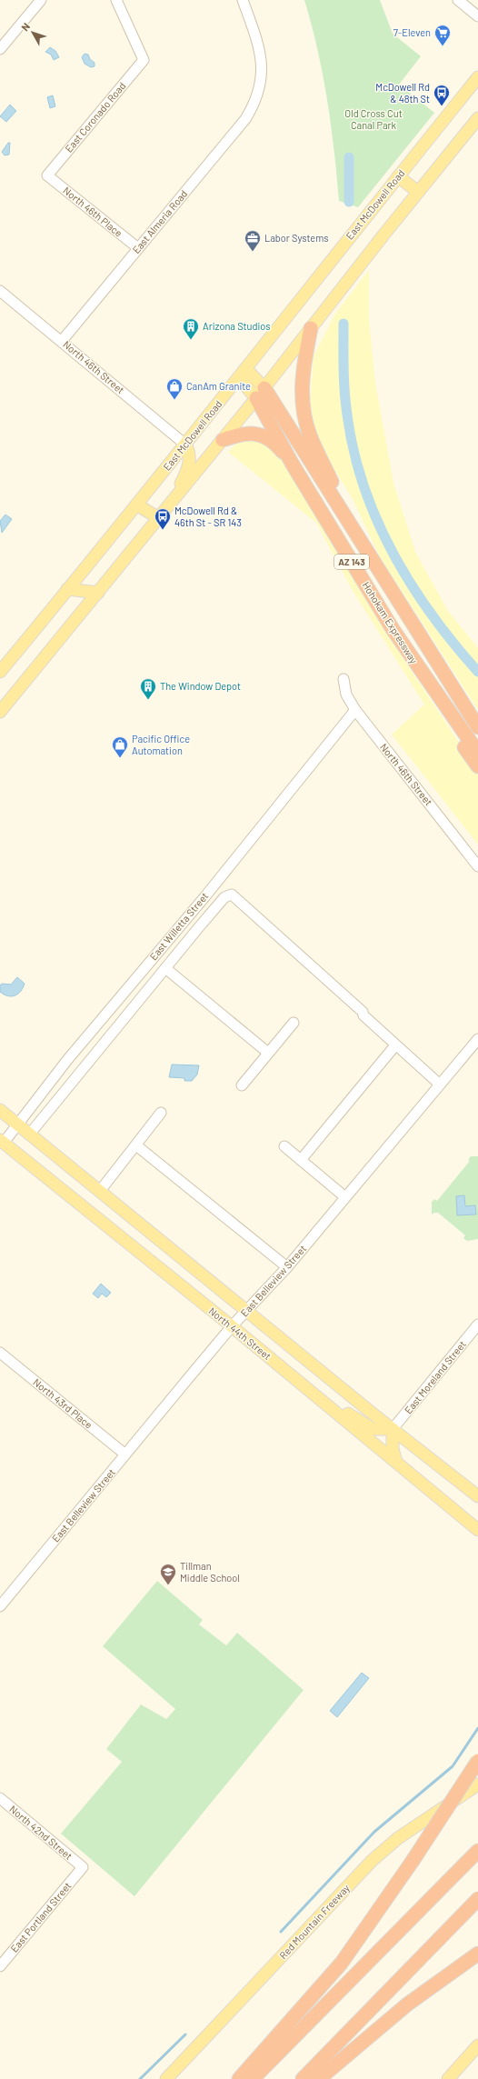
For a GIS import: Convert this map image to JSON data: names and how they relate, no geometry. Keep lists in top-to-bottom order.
{
  "streets": {
    "highway": ["AZ 143", "Hohokam Expressway"],
    "main road": ["East McDowell Road", "North 44th Street", "Red Mountain Freeway"],
    "street": [
      "East Coronado Road",
      "North 46th Place",
      "East Almeria Road",
      "North 46th Street",
      "East Willetta Street",
      "East Belleview Street",
      "East Moreland Street",
      "North 43rd Place",
      "North 42nd Street",
      "East Portland Street"
    ]
  },
  "crossings": [
    ["East Coronado Road", "North 46th Place"],
    ["East McDowell Road", "North 46th Street"],
    ["East McDowell Road", "Hohokam Expressway"],
    ["North 46th Place", "East Almeria Road"],
    ["East Almeria Road", "North 46th Street"],
    ["North 46th Street", "East Willetta Street"],
    ["East Willetta Street", "North 44th Street"],
    ["East Belleview Street", "North 44th Street"],
    ["East Belleview Street", "North 43rd Place"],
    ["North 42nd Street", "East Portland Street"]
  ],
  "parks": ["Old Cross Cut Canal Park"],
  "places": {
    "supermarket": ["7-Eleven"],
    "bus stop": ["McDowell Rd & 48th St", "McDowell Rd & 46th St - SR 143"],
    "office": ["Labor Systems"],
    "building": ["Arizona Studios", "The Window Depot"],
    "shop": ["CanAm Granite", "Pacific Office Automation"],
    "school or university": ["Tillman Middle School"]
  },
  "north": "top left"
}
